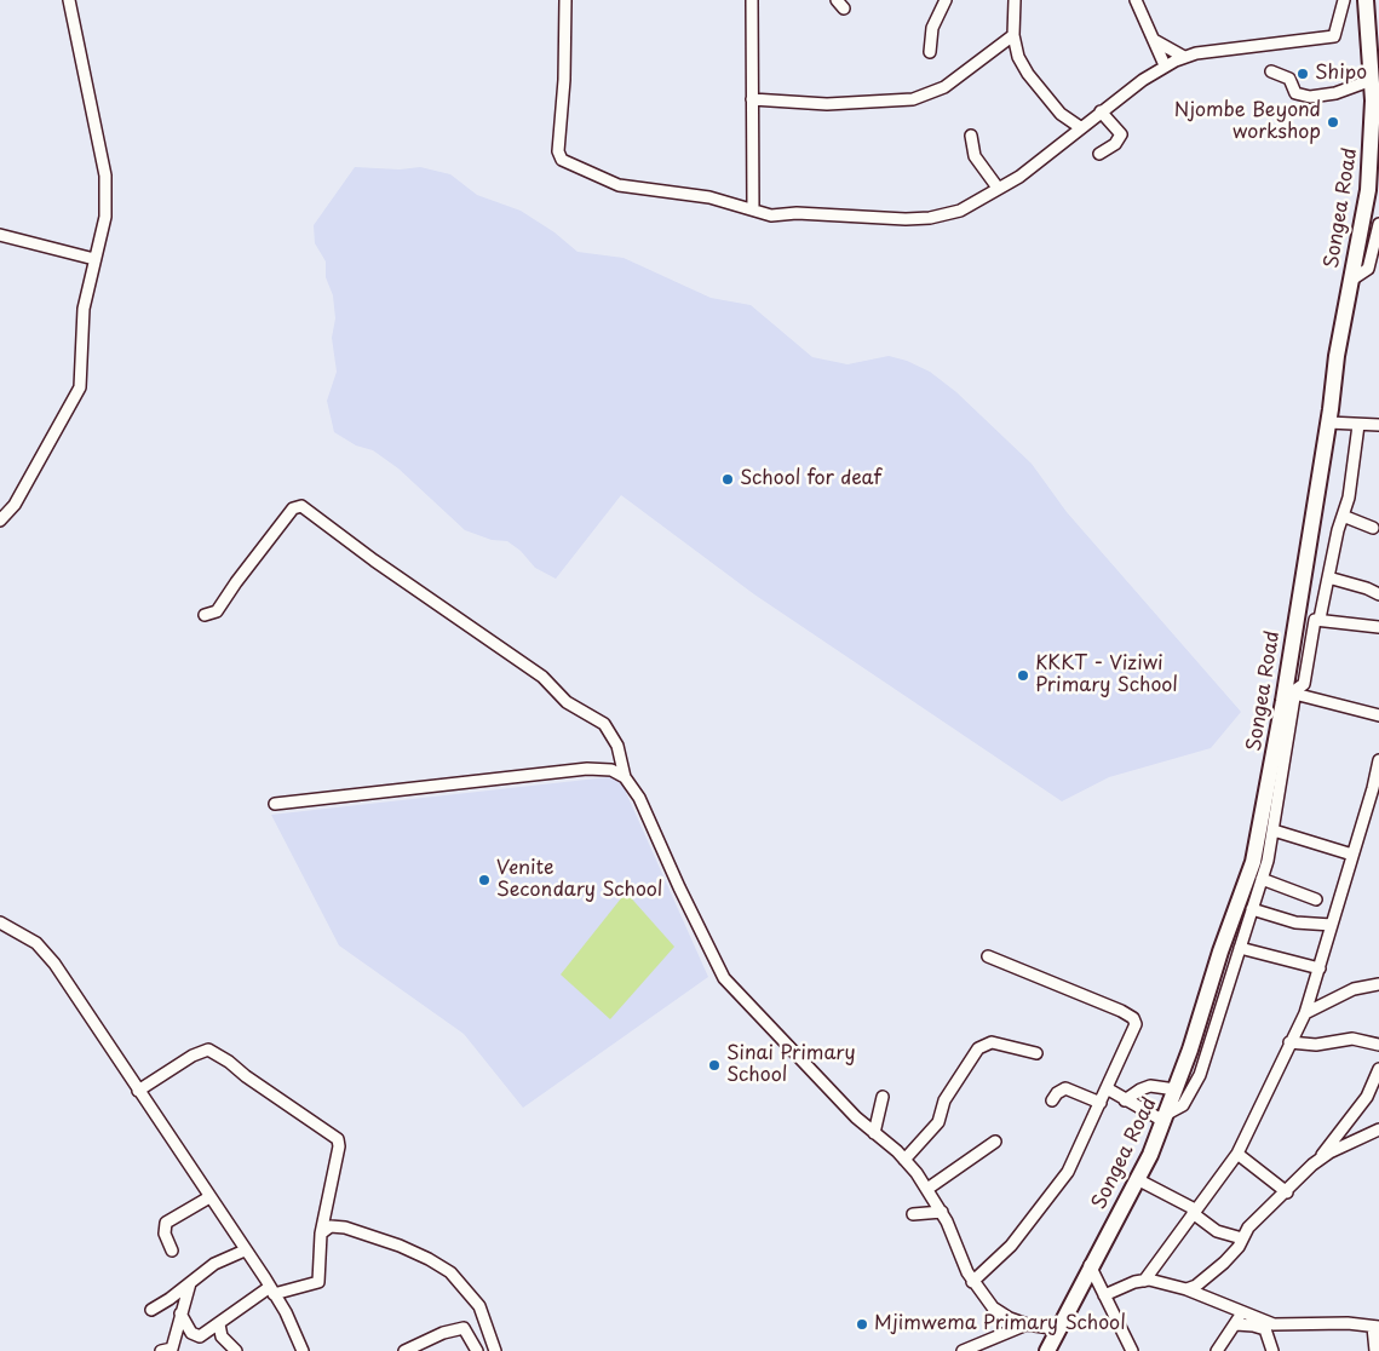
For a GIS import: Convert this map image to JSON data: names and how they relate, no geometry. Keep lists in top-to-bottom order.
{
  "streets": {
    "highway": ["Songea Road"]
  },
  "places": [
    "Shipo",
    "Njombe Beyond workshop",
    "School for deaf",
    "KKKT - Viziwi Primary School",
    "Venite Secondary School",
    "Sinai Primary School",
    "Mjimwema Primary School"
  ]
}
